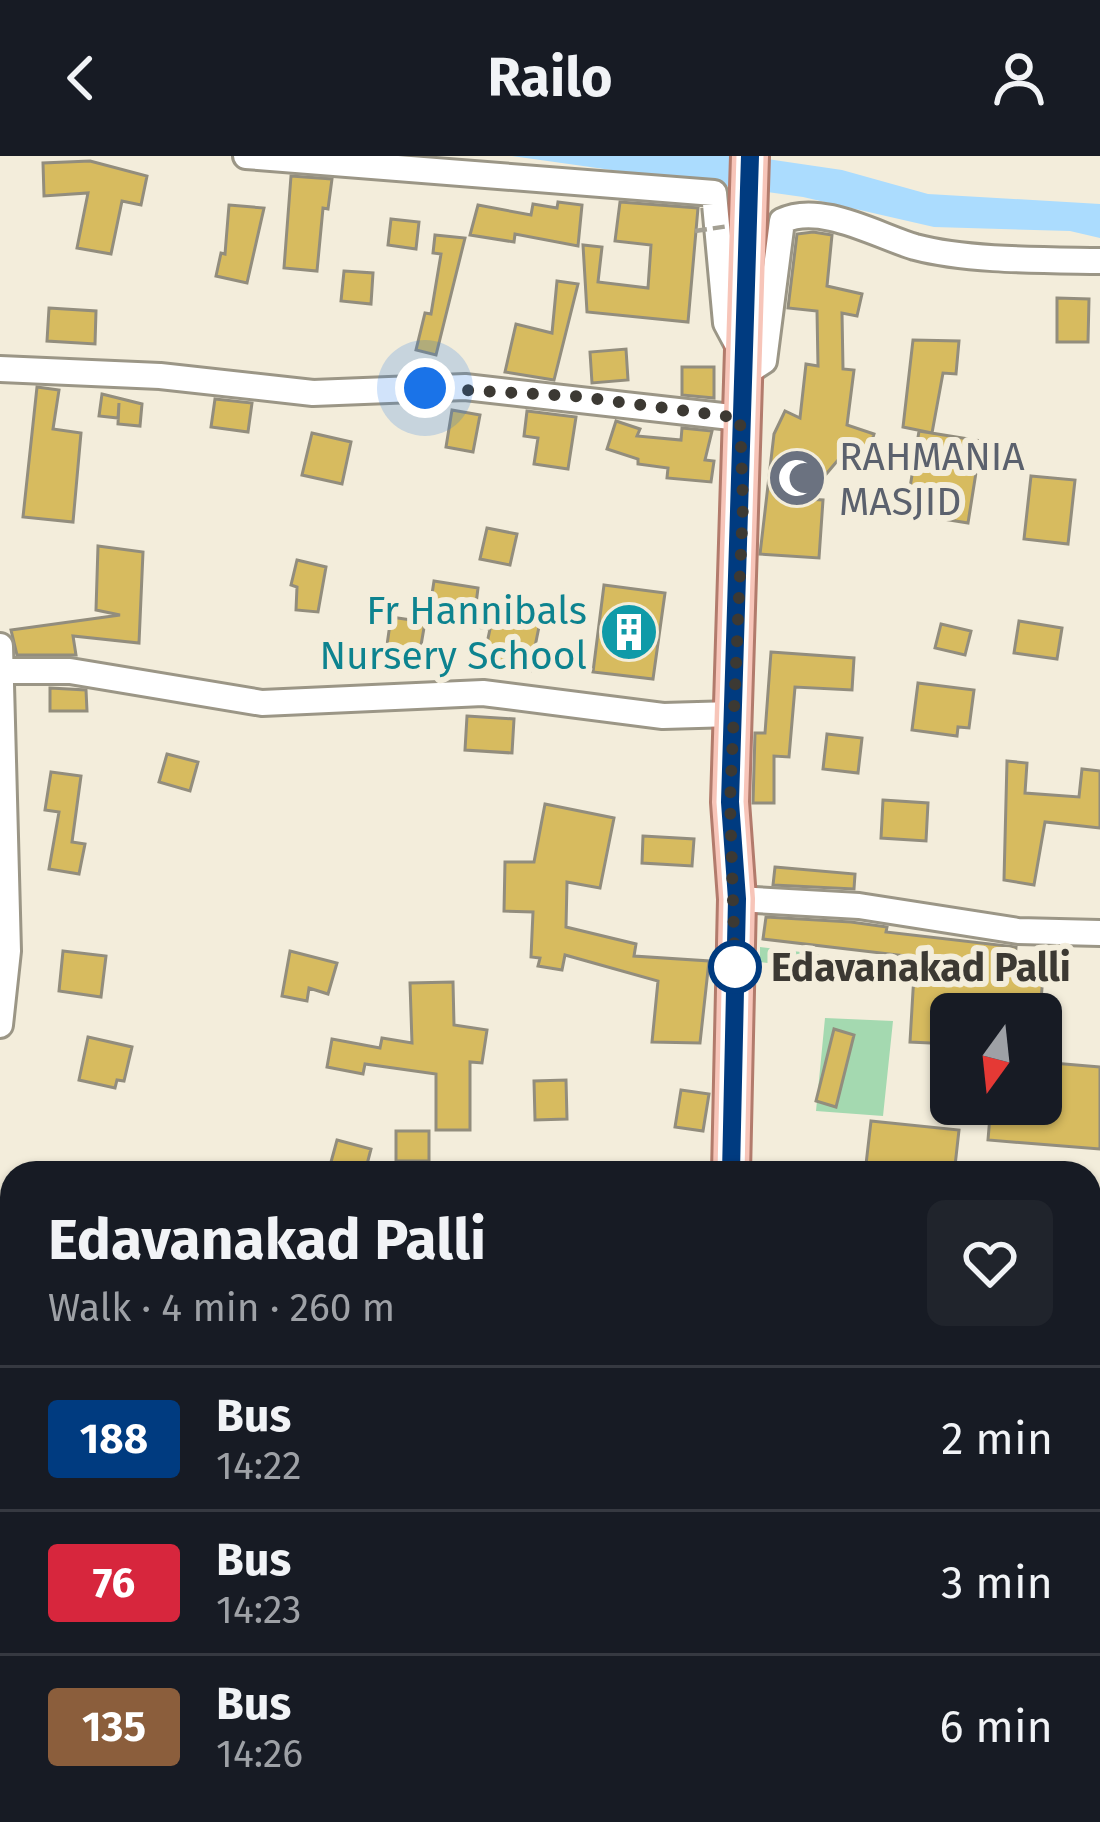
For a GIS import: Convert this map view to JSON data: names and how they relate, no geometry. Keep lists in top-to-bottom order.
{
  "places": {
    "mosque": ["RAHMANIA MASJID"],
    "building": ["Fr Hannibals Nursery School"],
    "other": ["Edavanakad Palli"]
  },
  "lines": ["bus line 188"],
  "north": "bottom",
  "page": {
    "header": "Railo",
    "heading": ["Edavanakad Palli", "Walk · 4 min · 260 m"],
    "list": [
      {
        "mark": "188",
        "name": "Bus",
        "note": "14:22",
        "value": "2 min"
      },
      {
        "mark": "76",
        "name": "Bus",
        "note": "14:23",
        "value": "3 min"
      },
      {
        "mark": "135",
        "name": "Bus",
        "note": "14:26",
        "value": "6 min"
      }
    ]
  }
}
